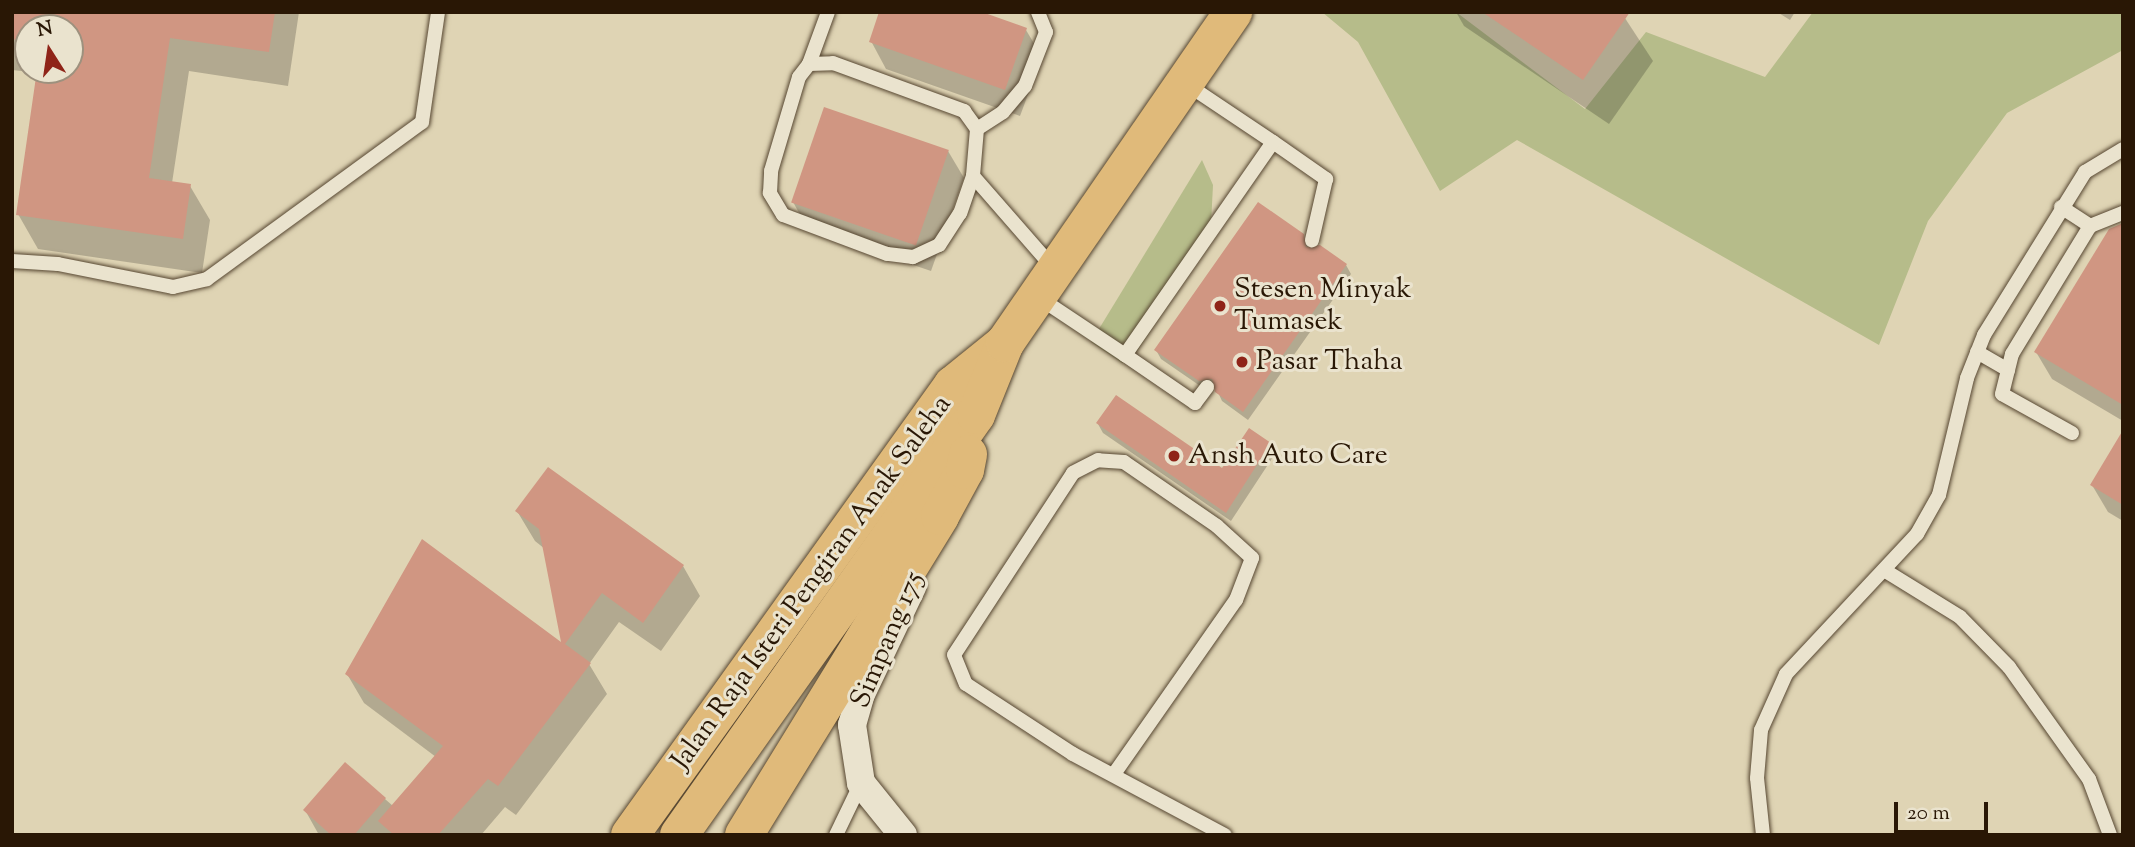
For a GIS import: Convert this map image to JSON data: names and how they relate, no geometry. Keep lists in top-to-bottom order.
{
  "streets": {
    "main road": ["Jalan Raja Isteri Pengiran Anak Saleha"],
    "street": ["Simpang 175"]
  },
  "places": ["Stesen Minyak Tumasek", "Pasar Thaha", "Ansh Auto Care"],
  "scale_bar": "20 m",
  "north": "top"
}
